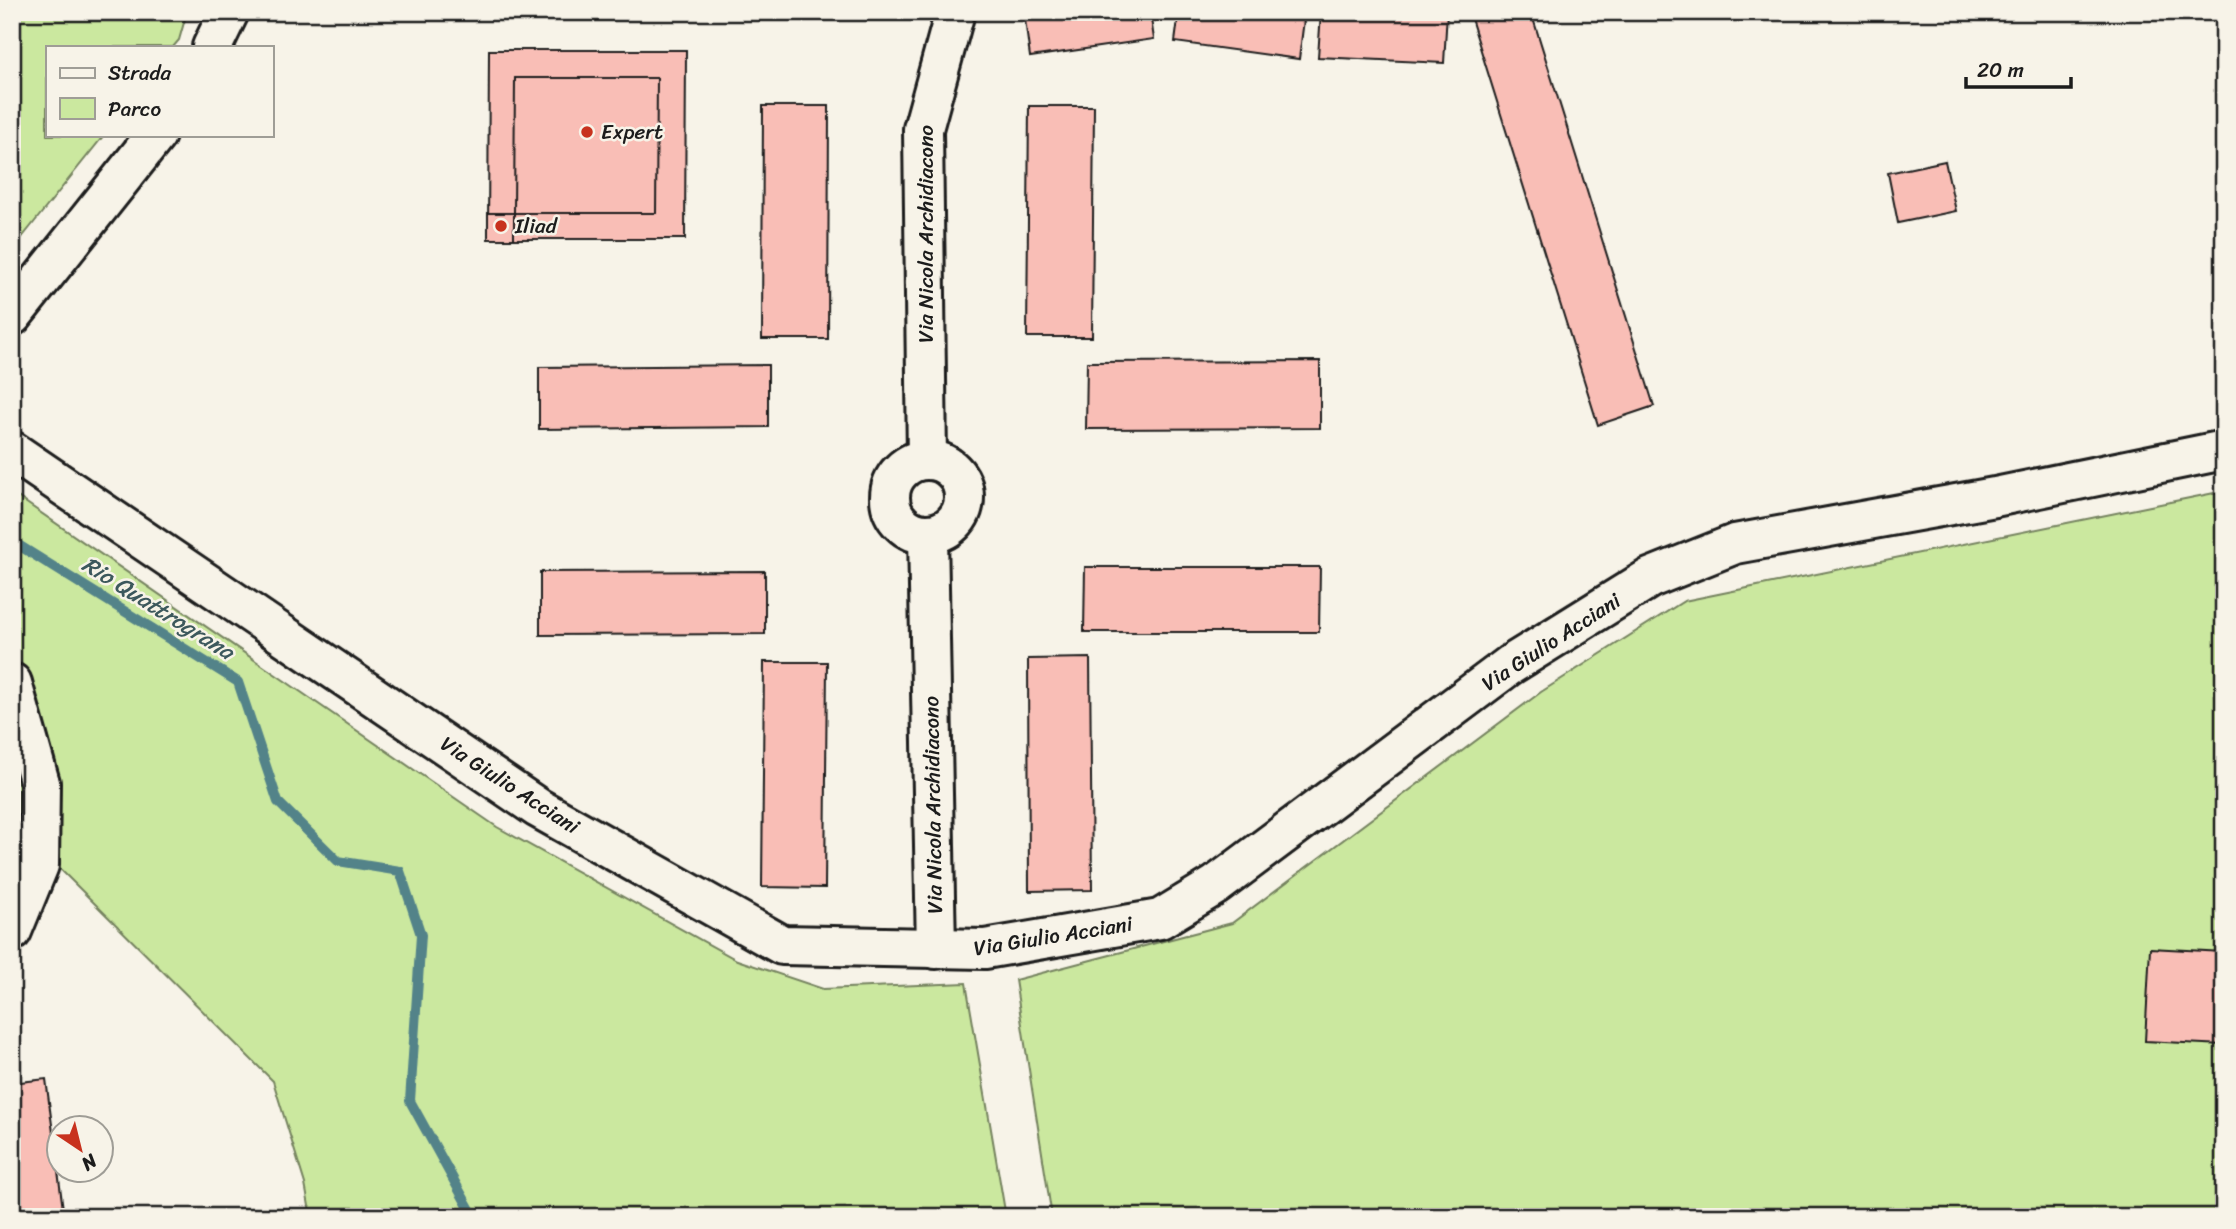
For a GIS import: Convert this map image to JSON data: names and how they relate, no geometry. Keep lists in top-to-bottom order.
{
  "streets": {
    "street": ["Via Nicola Archidiacono", "Via Giulio Acciani"]
  },
  "crossings": [
    ["Via Nicola Archidiacono", "Via Giulio Acciani"]
  ],
  "water": ["Rio Quattrograna"],
  "places": ["Expert", "Iliad"],
  "legend": ["Strada", "Parco"],
  "scale_bar": "20 m",
  "north": "bottom right"
}
